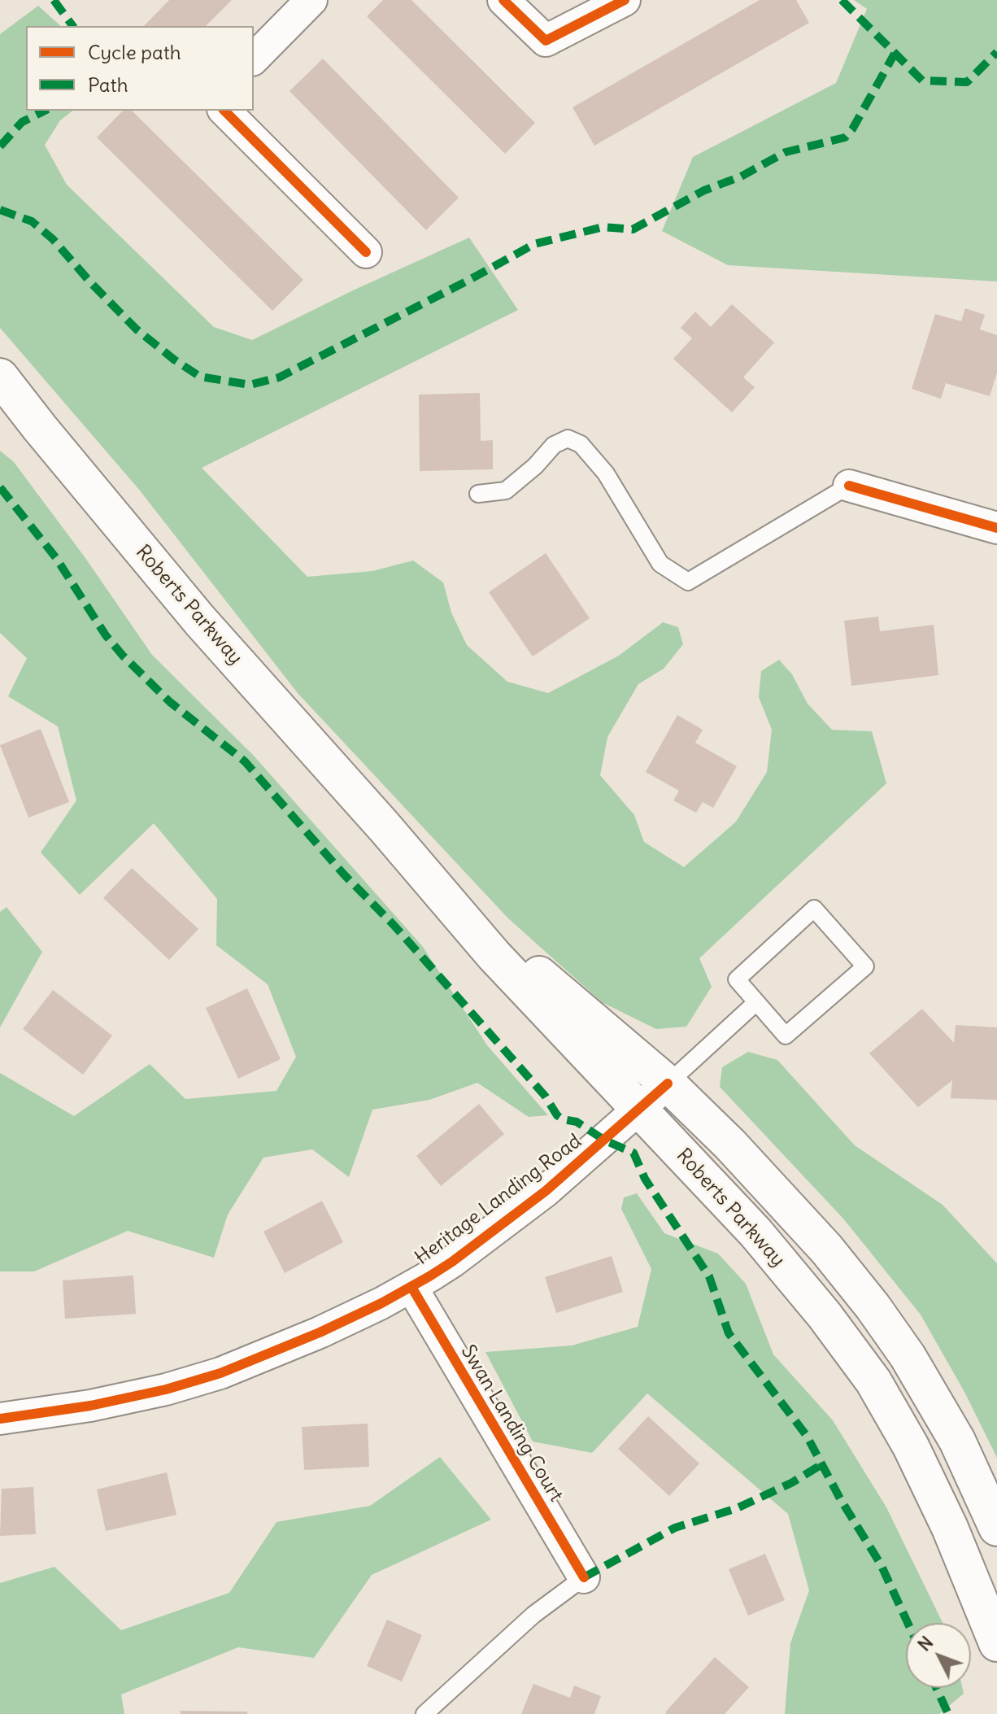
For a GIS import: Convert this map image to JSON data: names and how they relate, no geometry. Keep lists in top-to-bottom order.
{
  "streets": {
    "main road": ["Roberts Parkway"],
    "street": ["Heritage Landing Road", "Swan Landing Court"]
  },
  "crossings": [
    ["Roberts Parkway", "Heritage Landing Road"],
    ["Heritage Landing Road", "Swan Landing Court"]
  ],
  "legend": ["Cycle path", "Path"],
  "north": "top left"
}
